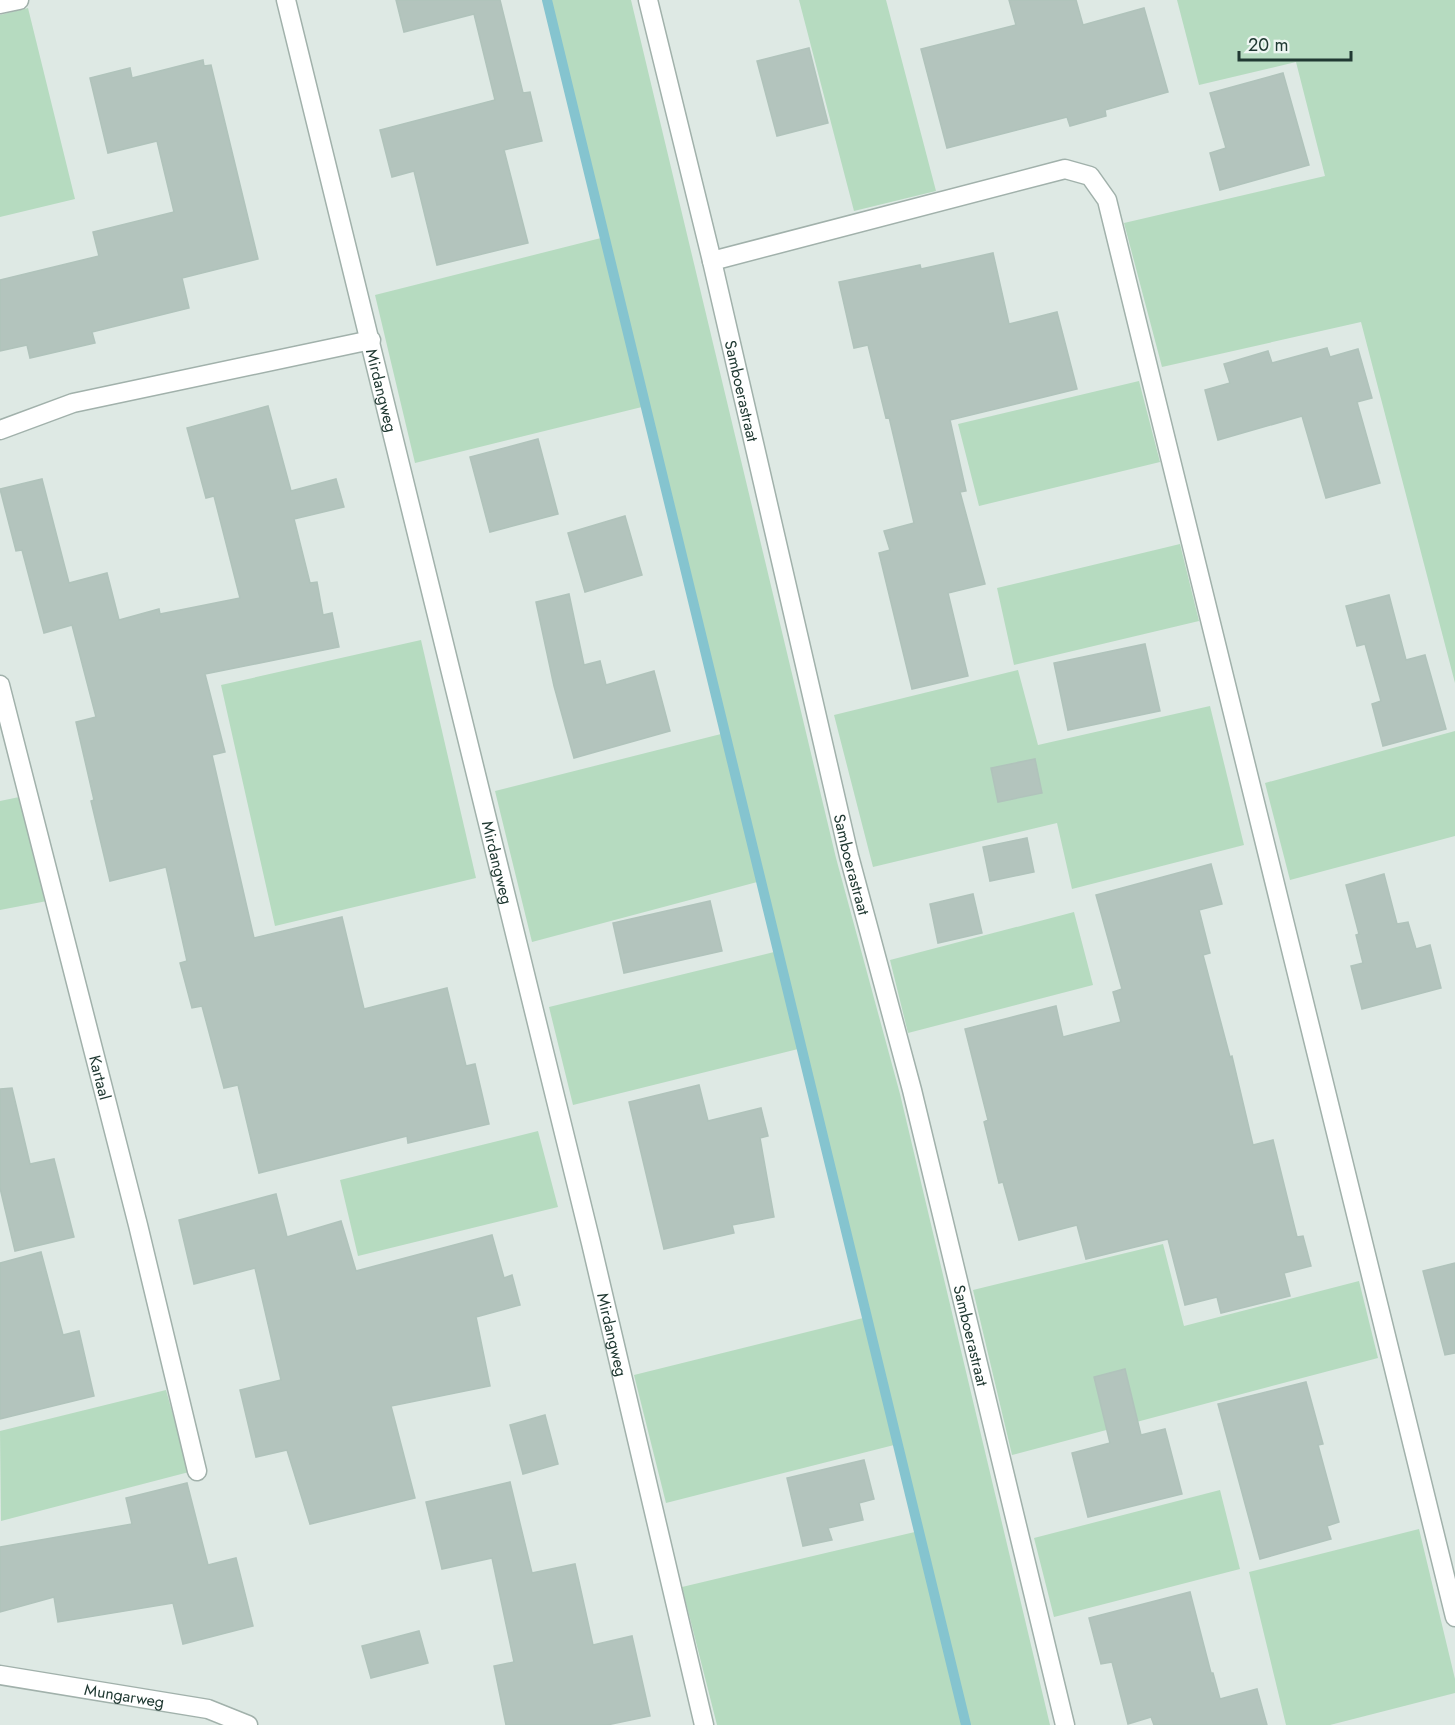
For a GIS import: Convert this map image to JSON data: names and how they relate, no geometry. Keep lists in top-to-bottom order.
{
  "streets": {
    "street": [
      "Mirdangweg",
      "Samboerastraat",
      "Kartaal",
      "Mungarweg"
    ]
  },
  "scale_bar": "20 m"
}
